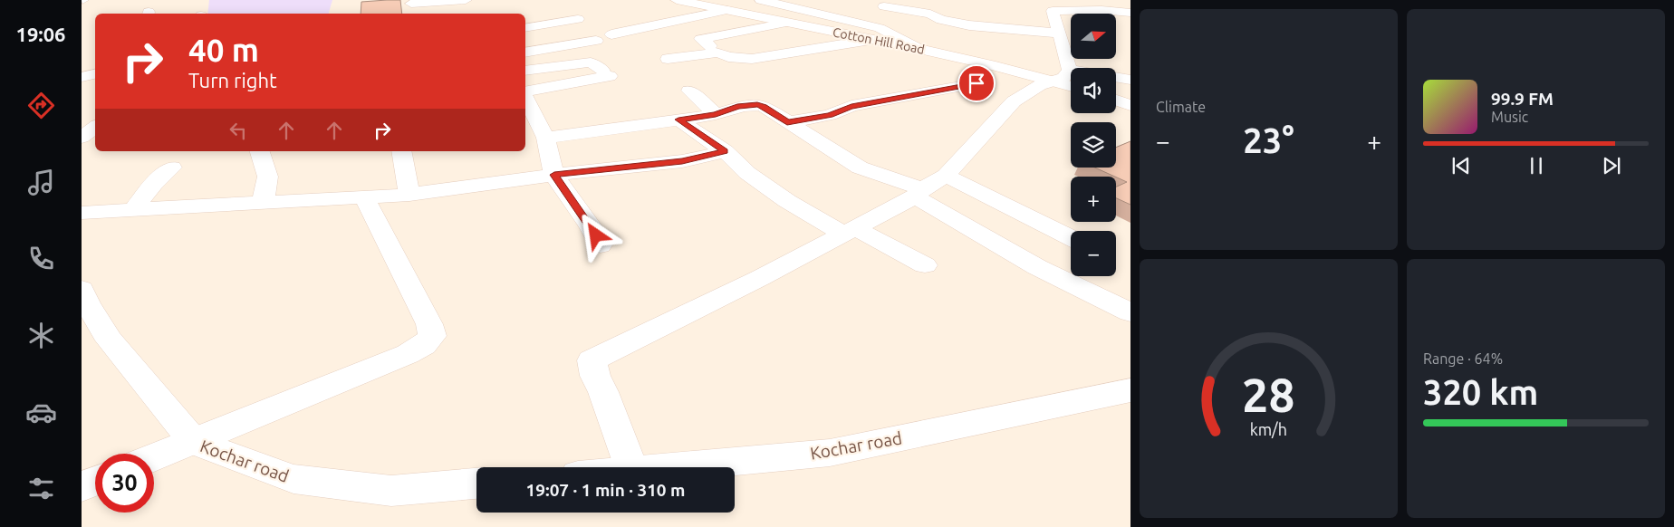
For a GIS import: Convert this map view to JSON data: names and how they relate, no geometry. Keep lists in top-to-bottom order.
{
  "streets": {
    "street": ["Cotton Hill Road", "Kochar road"]
  },
  "north": "right",
  "page": {
    "tabs": "19:06",
    "tile": [
      "Climate",
      ["Range · 64%", "320 km"]
    ],
    "map_buttons": ["+", "−"],
    "turn": ["40 m", "Turn right"],
    "song": ["99.9 FM", "Music"],
    "heat": ["−", "23°", "+"],
    "limit": "30",
    "trip": "19:07 · 1 min · 310 m",
    "gauge": ["28", "km/h"]
  }
}
